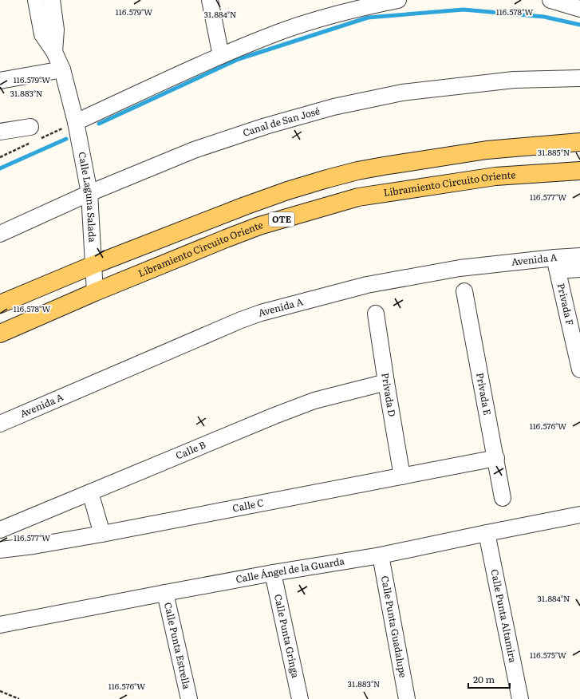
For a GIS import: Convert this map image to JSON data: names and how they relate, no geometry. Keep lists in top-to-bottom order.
{
  "streets": {
    "main road": ["Libramiento Circuito Oriente", "OTE"],
    "street": [
      "Canal de San José",
      "Calle Laguna Salada",
      "Avenida A",
      "Privada F",
      "Privada E",
      "Privada D",
      "Calle B",
      "Calle C",
      "Calle Ángel de la Guarda",
      "Calle Punta Altamira",
      "Calle Punta Guadalupe",
      "Calle Punta Gringa",
      "Calle Punta Estrella"
    ]
  },
  "crossings": [
    ["Canal de San José", "Calle Laguna Salada"],
    ["Libramiento Circuito Oriente", "Calle Laguna Salada"],
    ["Calle Laguna Salada", "OTE"],
    ["Avenida A", "Privada F"],
    ["Privada E", "Calle C"],
    ["Privada D", "Calle B"],
    ["Privada D", "Calle C"],
    ["Calle Ángel de la Guarda", "Calle Punta Altamira"],
    ["Calle Ángel de la Guarda", "Calle Punta Guadalupe"],
    ["Calle Ángel de la Guarda", "Calle Punta Gringa"],
    ["Calle Ángel de la Guarda", "Calle Punta Estrella"]
  ],
  "scale_bar": "20 m",
  "coordinates": [
    "116.579°W",
    "116.578°W",
    "31.884°N",
    "31.883°N",
    "31.885°N",
    "116.577°W",
    "116.576°W",
    "116.575°W"
  ]
}
